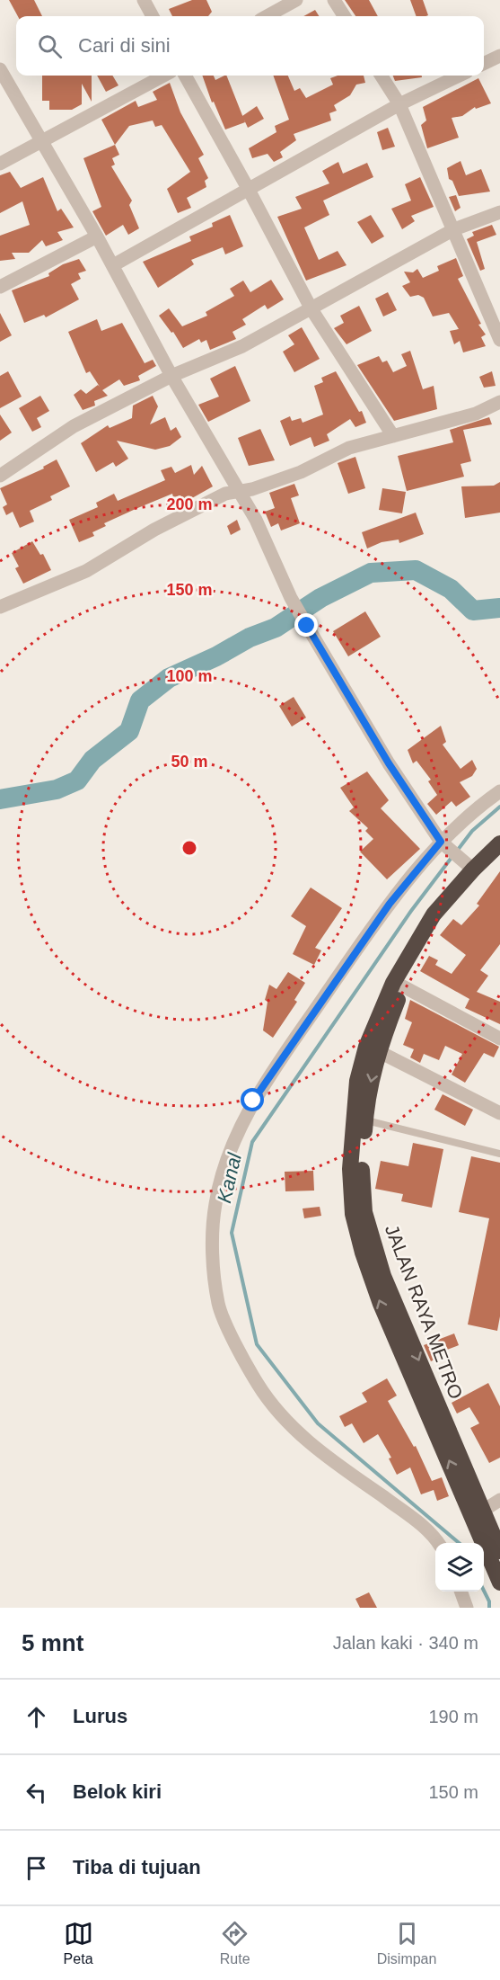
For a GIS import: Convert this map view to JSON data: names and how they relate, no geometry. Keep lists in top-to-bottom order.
{
  "streets": {
    "highway": ["JALAN RAYA METRO"]
  },
  "water": ["Kanal"],
  "page": {
    "search": "Cari di sini",
    "heading": ["5 mnt", "Jalan kaki · 340 m"],
    "list": [
      ["Lurus", "190 m"],
      ["Belok kiri", "150 m"],
      "Tiba di tujuan"
    ],
    "nav": ["Peta", "Rute", "Disimpan"]
  },
  "rings": [
    "200 m",
    "150 m",
    "100 m",
    "50 m"
  ]
}
